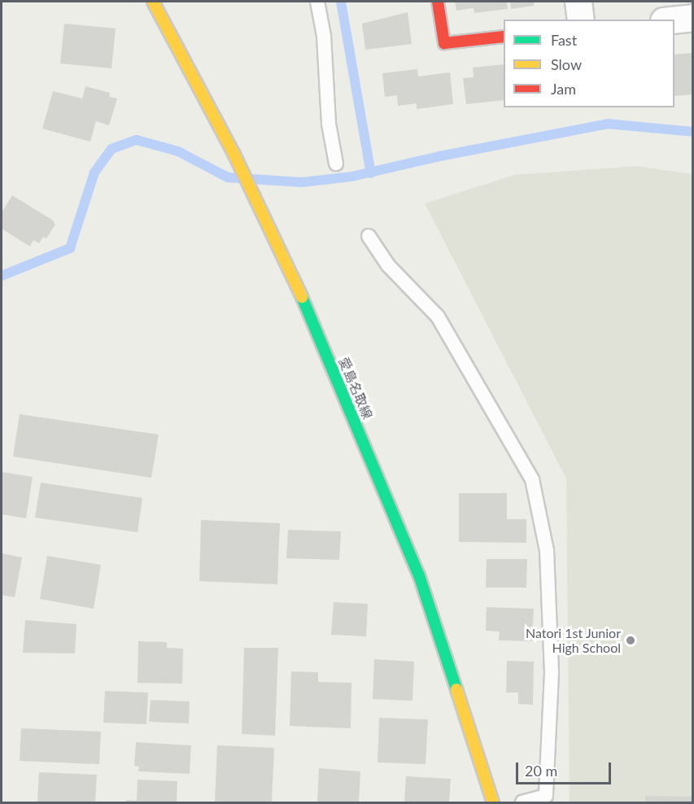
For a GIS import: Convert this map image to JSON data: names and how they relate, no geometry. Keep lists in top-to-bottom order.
{
  "streets": {
    "main road": ["愛島名取線"]
  },
  "places": ["Natori 1st Junior High School"],
  "legend": ["Fast", "Slow", "Jam"],
  "scale_bar": "20 m"
}
